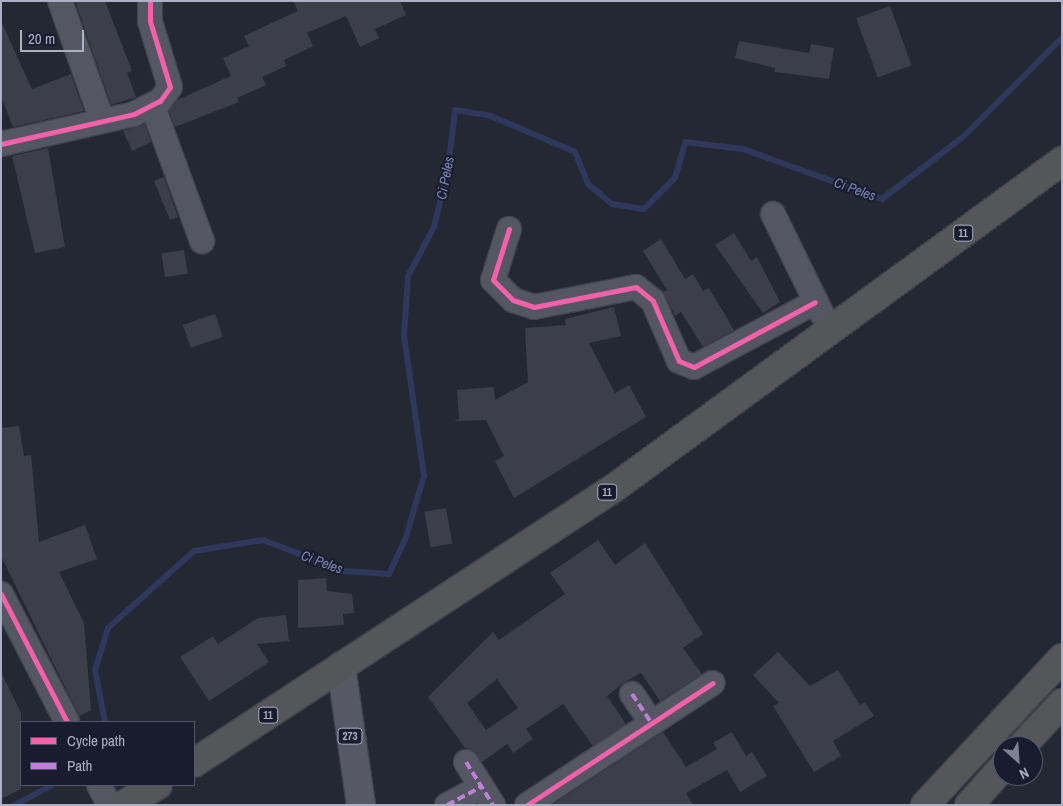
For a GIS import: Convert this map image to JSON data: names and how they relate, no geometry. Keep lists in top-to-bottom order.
{
  "streets": {
    "highway": ["11"],
    "main road": ["273"]
  },
  "crossings": [
    ["11", "273"]
  ],
  "water": ["Ci Peles"],
  "legend": ["Cycle path", "Path"],
  "scale_bar": "20 m",
  "north": "bottom right"
}
